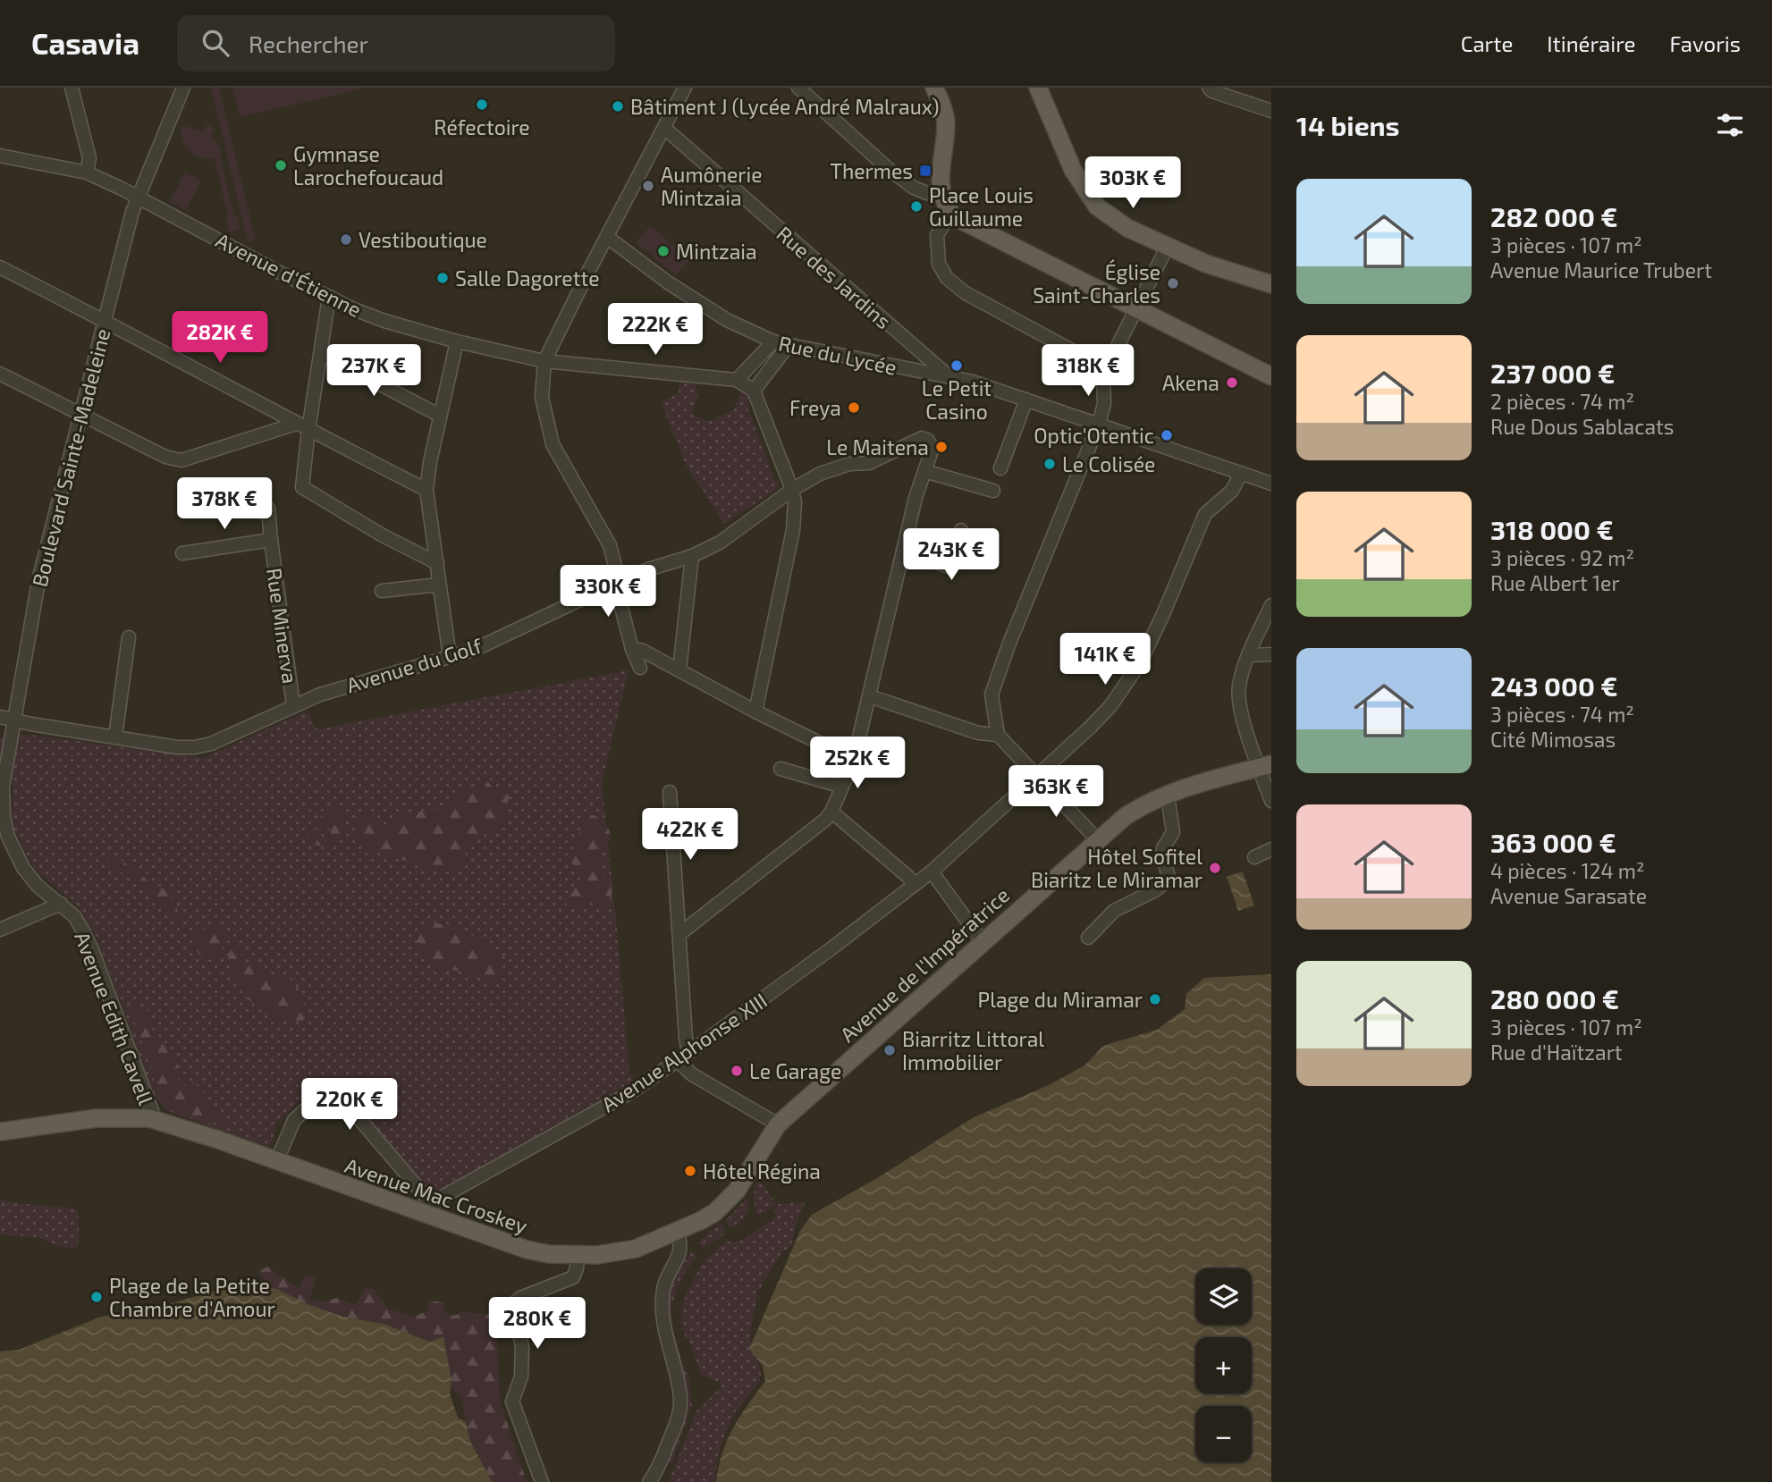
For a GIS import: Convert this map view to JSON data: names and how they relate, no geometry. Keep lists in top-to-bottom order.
{
  "streets": {
    "main road": ["Avenue de l'Impératrice", "Avenue Mac Croskey"],
    "street": [
      "Avenue d'Étienne",
      "Rue des Jardins",
      "Rue du Lycée",
      "Boulevard Sainte-Madeleine",
      "Rue Minerva",
      "Avenue du Golf",
      "Avenue Edith Cavell",
      "Avenue Alphonse XIII"
    ]
  },
  "crossings": [
    ["Avenue d'Étienne", "Boulevard Sainte-Madeleine"],
    ["Rue des Jardins", "Rue du Lycée"],
    ["Rue du Lycée", "Avenue Alphonse XIII"],
    ["Boulevard Sainte-Madeleine", "Avenue du Golf"],
    ["Boulevard Sainte-Madeleine", "Avenue Edith Cavell"],
    ["Rue Minerva", "Avenue du Golf"],
    ["Avenue du Golf", "Avenue Edith Cavell"],
    ["Avenue de l'Impératrice", "Avenue Mac Croskey"],
    ["Avenue Edith Cavell", "Avenue Mac Croskey"],
    ["Avenue Alphonse XIII", "Avenue Mac Croskey"]
  ],
  "places": {
    "other": [
      "Réfectoire",
      "Bâtiment J (Lycée André Malraux)",
      "Gymnase Larochefoucaud",
      "Aumônerie Mintzaia",
      "Place Louis Guillaume",
      "Vestiboutique",
      "Mintzaia",
      "Salle Dagorette",
      "Église Saint-Charles",
      "Le Petit Casino",
      "Akena",
      "Freya",
      "Optic'Otentic",
      "Le Maitena",
      "Le Colisée",
      "Hôtel Sofitel Biaritz Le Miramar",
      "Plage du Miramar",
      "Biarritz Littoral Immobilier",
      "Le Garage",
      "Hôtel Régina",
      "Plage de la Petite Chambre d'Amour"
    ],
    "transit": ["Thermes"]
  },
  "page": {
    "header": "Casavia",
    "search": "Rechercher",
    "nav": ["Carte", "Itinéraire", "Favoris"],
    "heading": "14 biens",
    "price": [
      "303K €",
      "222K €",
      "282K €",
      "237K €",
      "318K €",
      "378K €",
      "243K €",
      "330K €",
      "141K €",
      "252K €",
      "363K €",
      "422K €",
      "220K €",
      "280K €"
    ],
    "list": [
      {
        "name": "282 000 €",
        "note": "3 pièces · 107 m² · Avenue Maurice Trubert"
      },
      {
        "name": "237 000 €",
        "note": "2 pièces · 74 m² · Rue Dous Sablacats"
      },
      {
        "name": "318 000 €",
        "note": "3 pièces · 92 m² · Rue Albert 1er"
      },
      {
        "name": "243 000 €",
        "note": "3 pièces · 74 m² · Cité Mimosas"
      },
      {
        "name": "363 000 €",
        "note": "4 pièces · 124 m² · Avenue Sarasate"
      },
      {
        "name": "280 000 €",
        "note": "3 pièces · 107 m² · Rue d'Haïtzart"
      }
    ],
    "map_buttons": ["+", "−"]
  }
}
